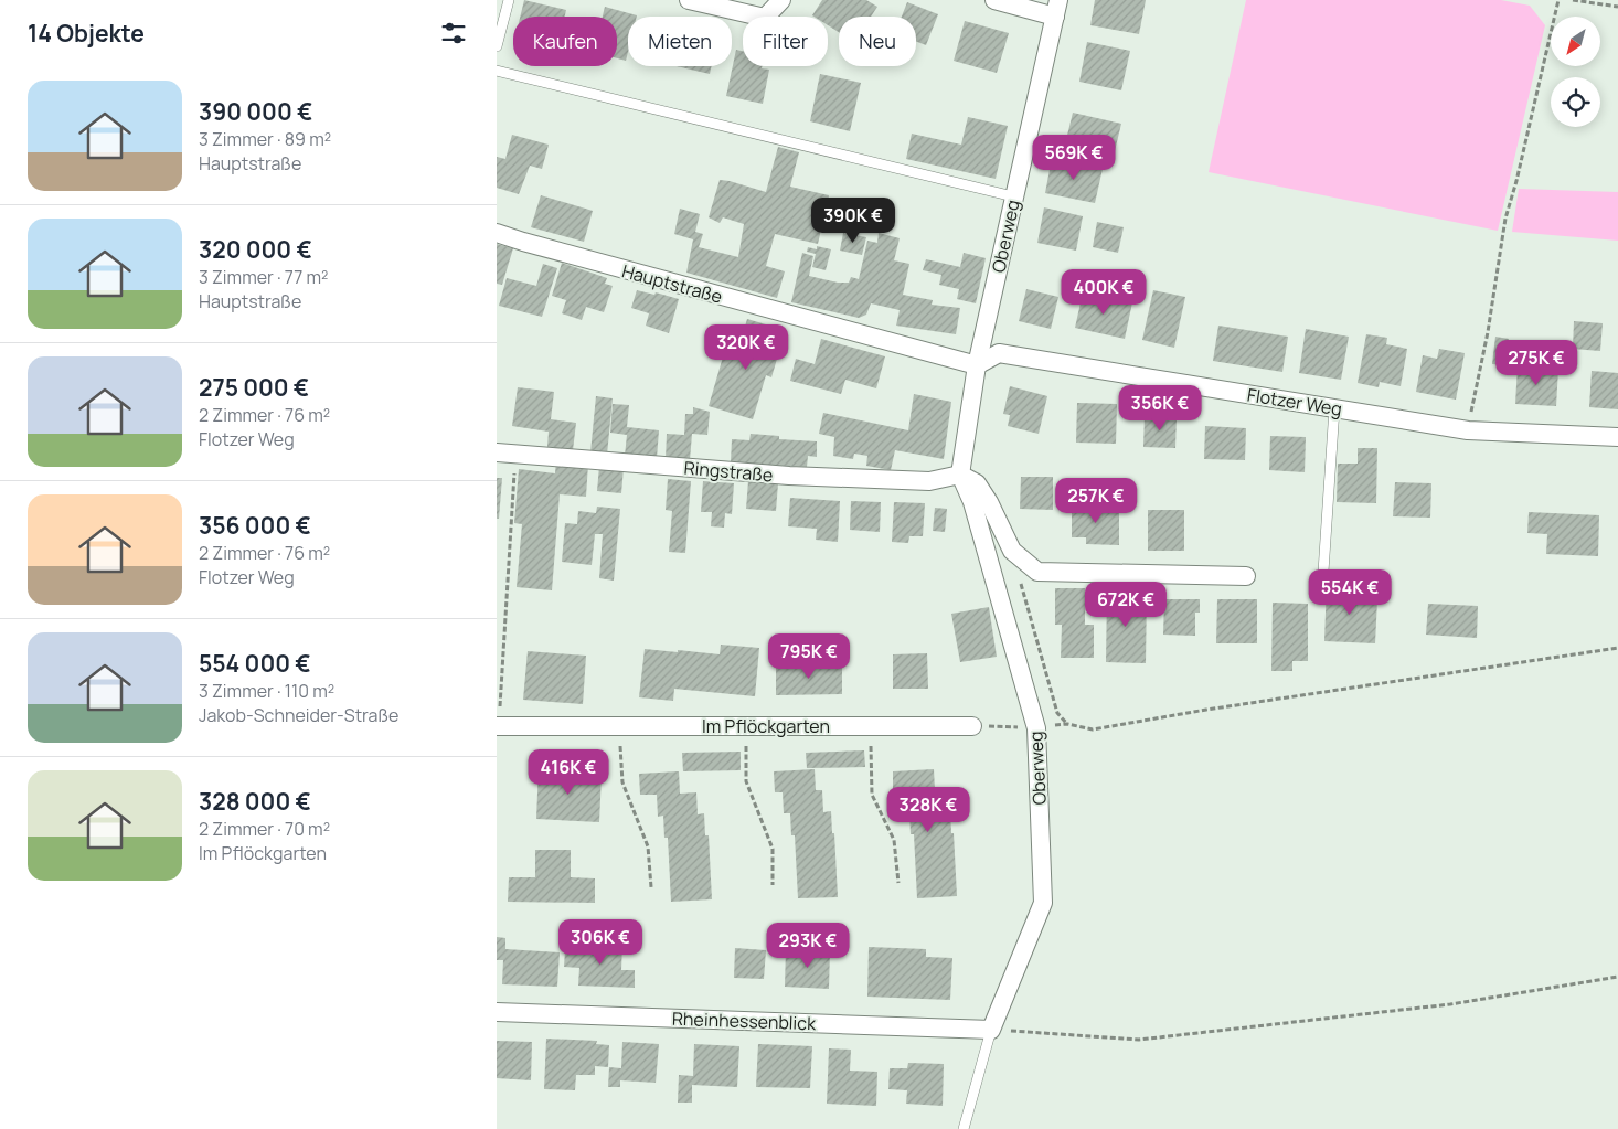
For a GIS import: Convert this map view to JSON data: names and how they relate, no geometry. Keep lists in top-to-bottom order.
{
  "streets": {
    "street": [
      "Oberweg",
      "Hauptstraße",
      "Flotzer Weg",
      "Ringstraße",
      "Im Pflöckgarten",
      "Rheinhessenblick"
    ]
  },
  "crossings": [
    ["Oberweg", "Hauptstraße"],
    ["Oberweg", "Flotzer Weg"],
    ["Oberweg", "Ringstraße"],
    ["Oberweg", "Rheinhessenblick"],
    ["Hauptstraße", "Flotzer Weg"]
  ],
  "north": "bottom left",
  "page": {
    "heading": "14 Objekte",
    "chip": [
      "Kaufen",
      "Mieten",
      "Filter",
      "Neu"
    ],
    "list": [
      {
        "name": "390 000 €",
        "note": "3 Zimmer · 89 m² · Hauptstraße"
      },
      {
        "name": "320 000 €",
        "note": "3 Zimmer · 77 m² · Hauptstraße"
      },
      {
        "name": "275 000 €",
        "note": "2 Zimmer · 76 m² · Flotzer Weg"
      },
      {
        "name": "356 000 €",
        "note": "2 Zimmer · 76 m² · Flotzer Weg"
      },
      {
        "name": "554 000 €",
        "note": "3 Zimmer · 110 m² · Jakob-Schneider-Straße"
      },
      {
        "name": "328 000 €",
        "note": "2 Zimmer · 70 m² · Im Pflöckgarten"
      }
    ],
    "price": [
      "569K €",
      "390K €",
      "400K €",
      "320K €",
      "275K €",
      "356K €",
      "257K €",
      "554K €",
      "672K €",
      "795K €",
      "416K €",
      "328K €",
      "306K €",
      "293K €"
    ]
  }
}
